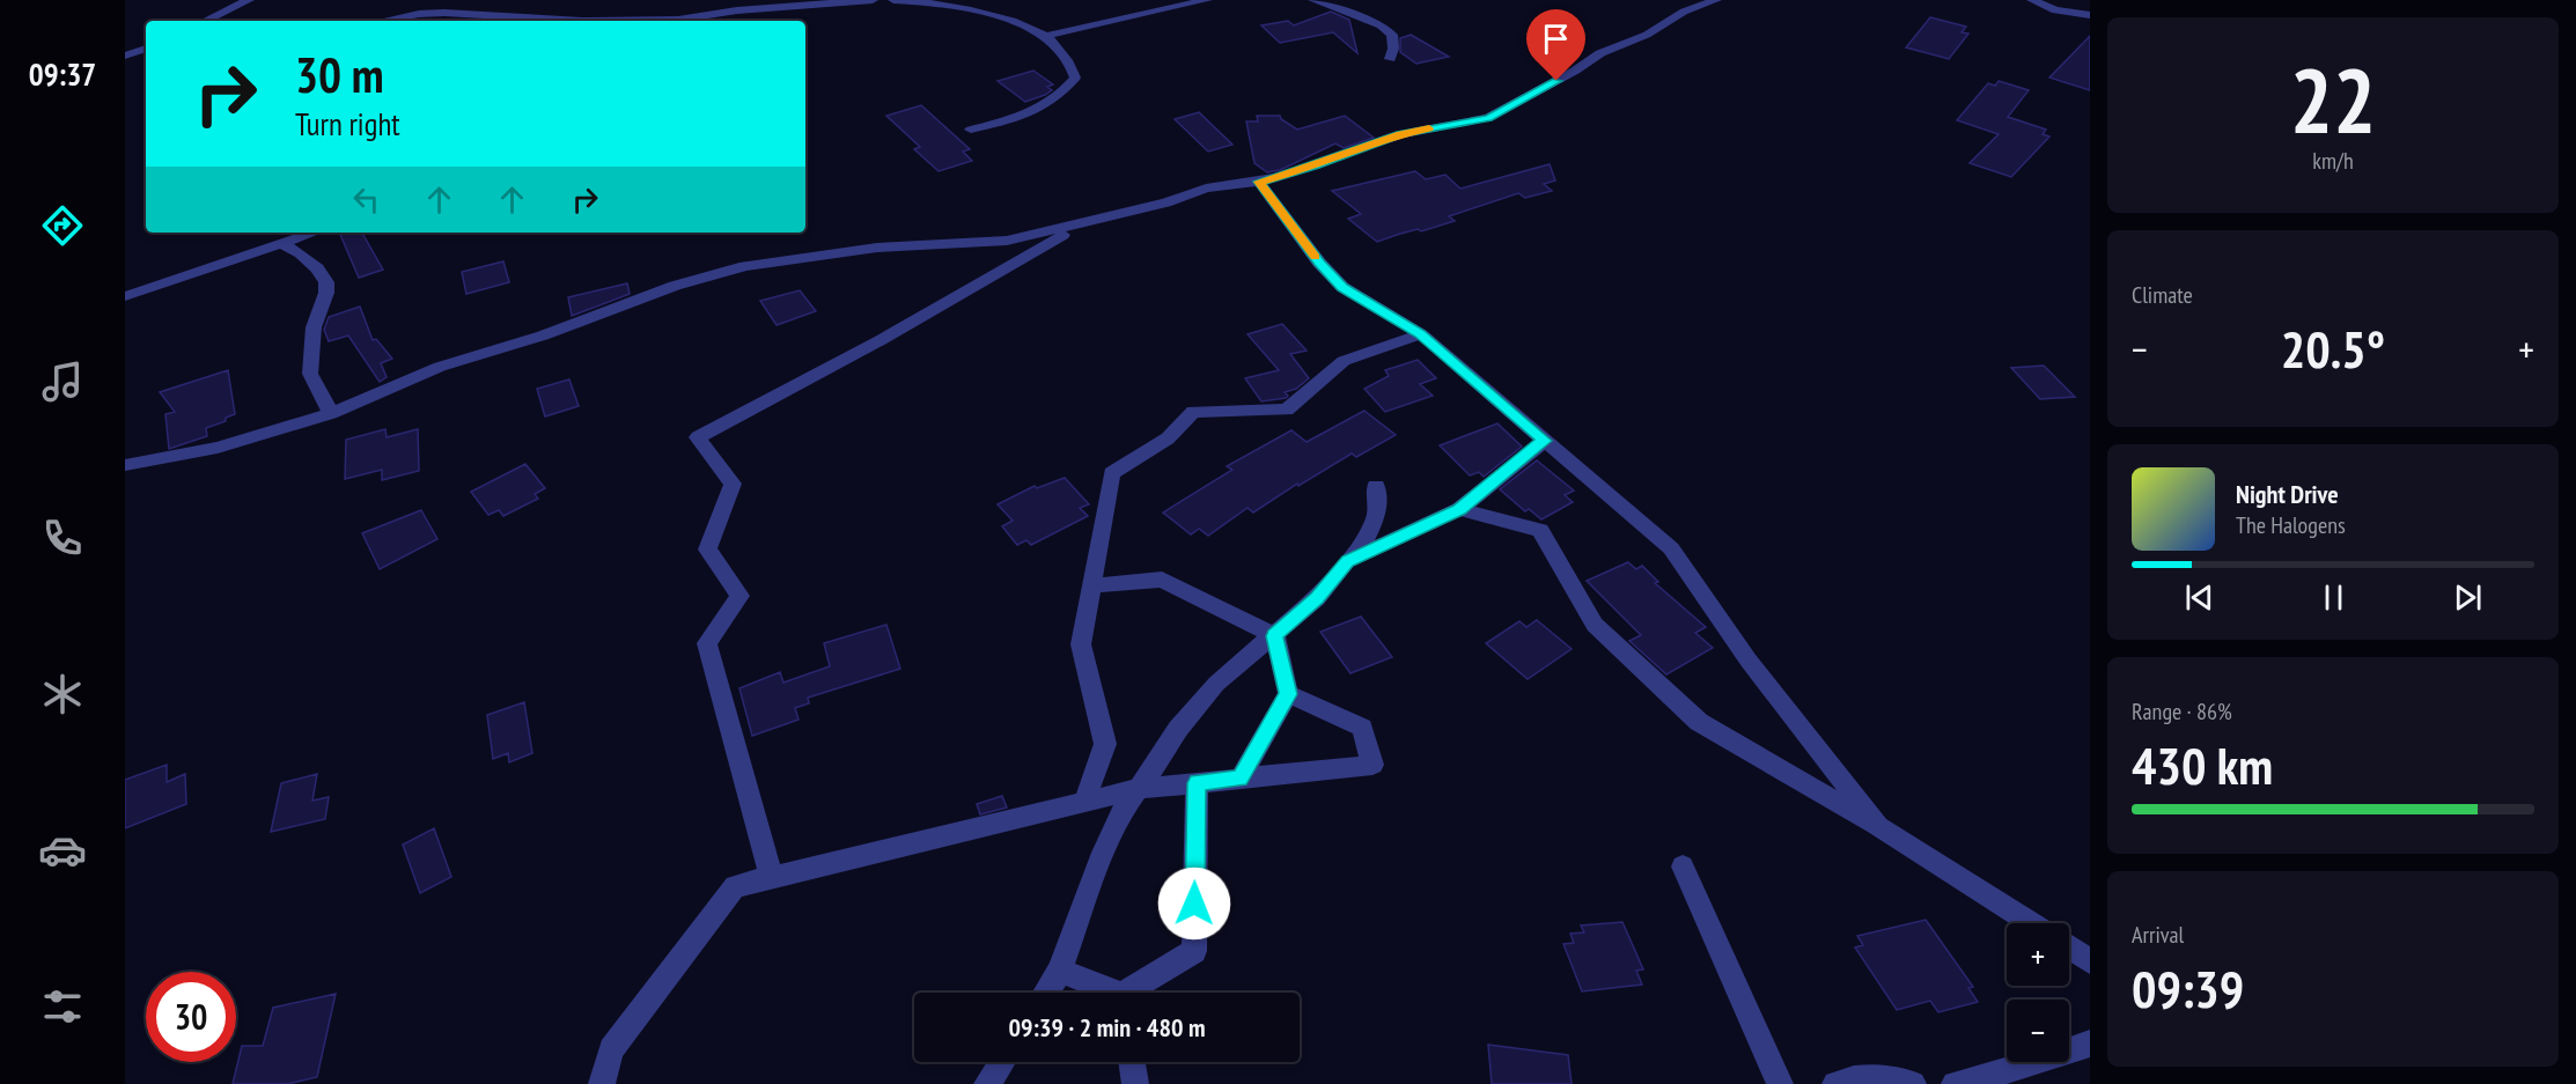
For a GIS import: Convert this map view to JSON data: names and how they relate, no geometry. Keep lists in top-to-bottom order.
{
  "page": {
    "tabs": "09:37",
    "tile": [
      ["22", "km/h"],
      "Climate",
      ["Range · 86%", "430 km"],
      ["Arrival", "09:39"]
    ],
    "turn": ["30 m", "Turn right"],
    "heat": ["−", "20.5°", "+"],
    "song": ["Night Drive", "The Halogens"],
    "map_buttons": ["+", "−"],
    "limit": "30",
    "trip": "09:39 · 2 min · 480 m"
  }
}
